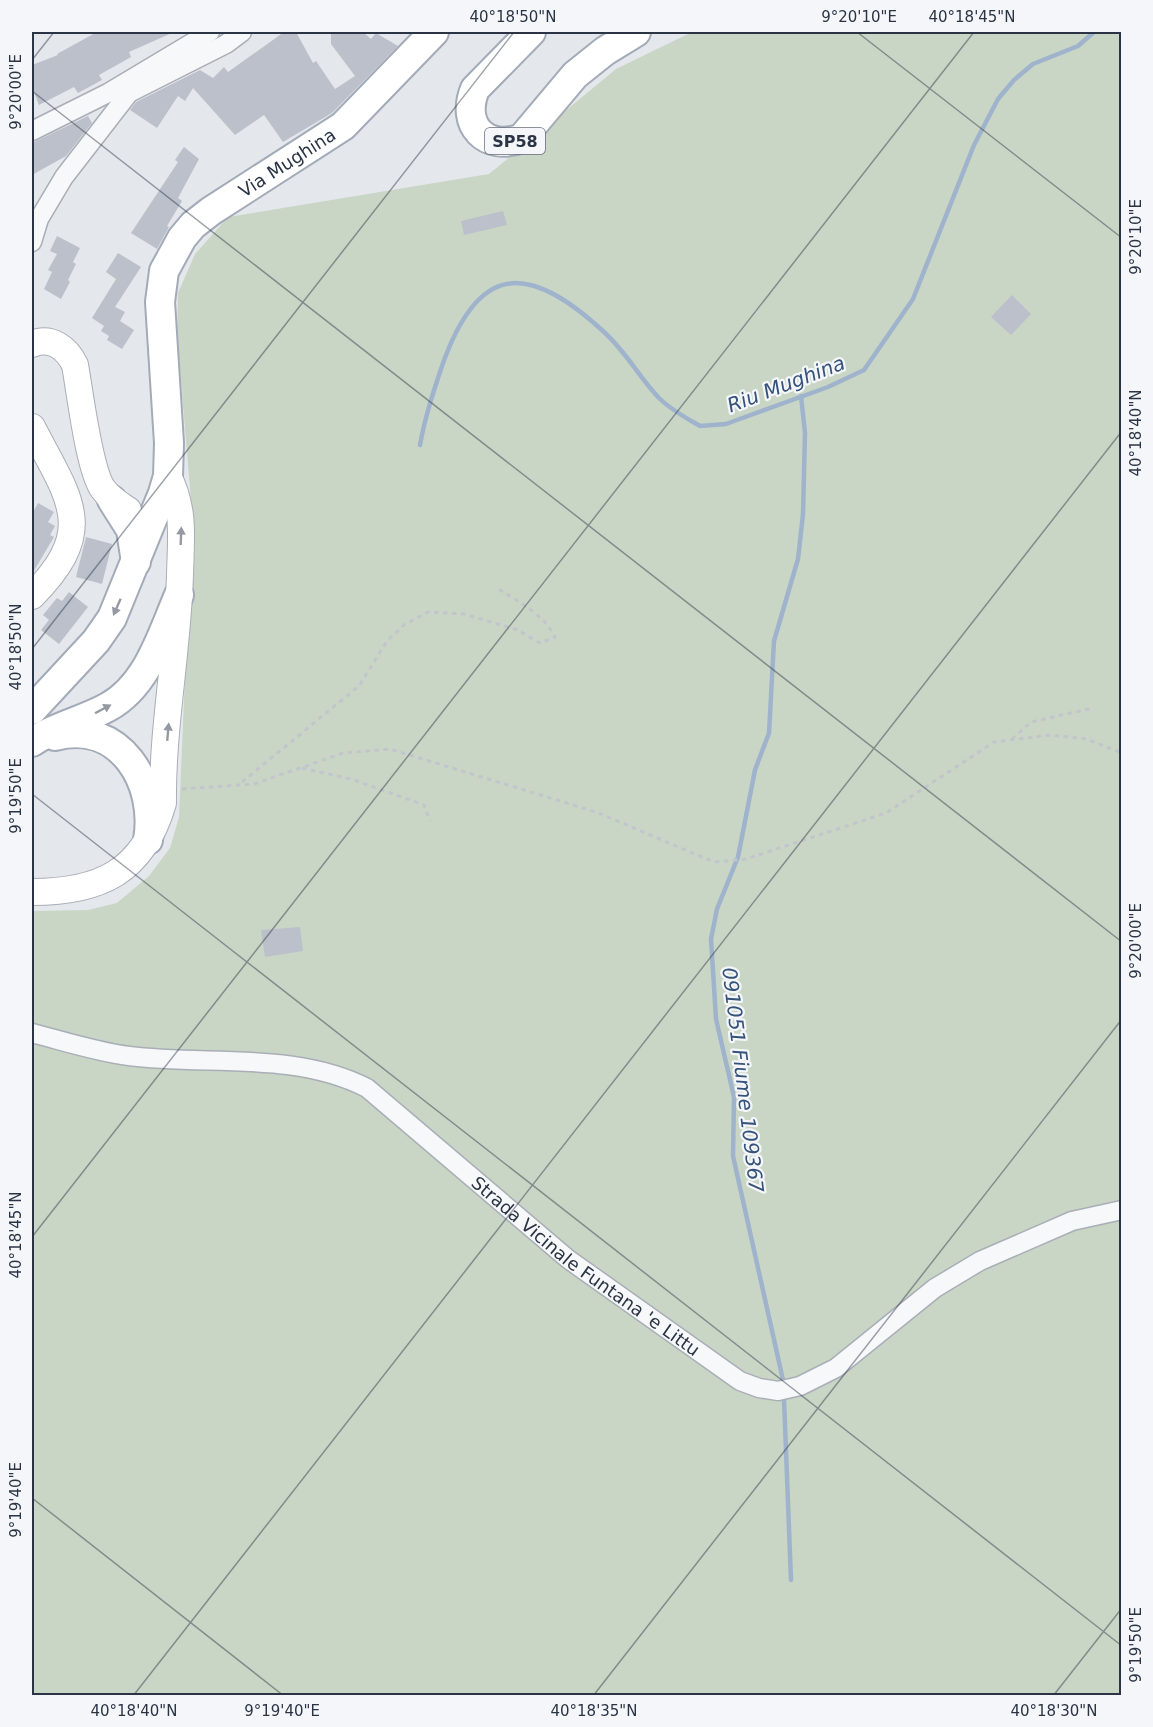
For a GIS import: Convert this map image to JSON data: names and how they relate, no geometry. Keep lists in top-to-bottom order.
{
  "streets": {
    "main road": ["SP58", "Via Mughina"],
    "street": ["Strada Vicinale Funtana 'e Littu"]
  },
  "water": ["Riu Mughina", "091051 Fiume 109367"],
  "coordinates": [
    "40°18'50\"N",
    "9°20'10\"E",
    "40°18'45\"N",
    "9°20'00\"E",
    "40°18'40\"N",
    "9°19'50\"E",
    "9°19'40\"E",
    "40°18'35\"N",
    "40°18'30\"N"
  ]
}
